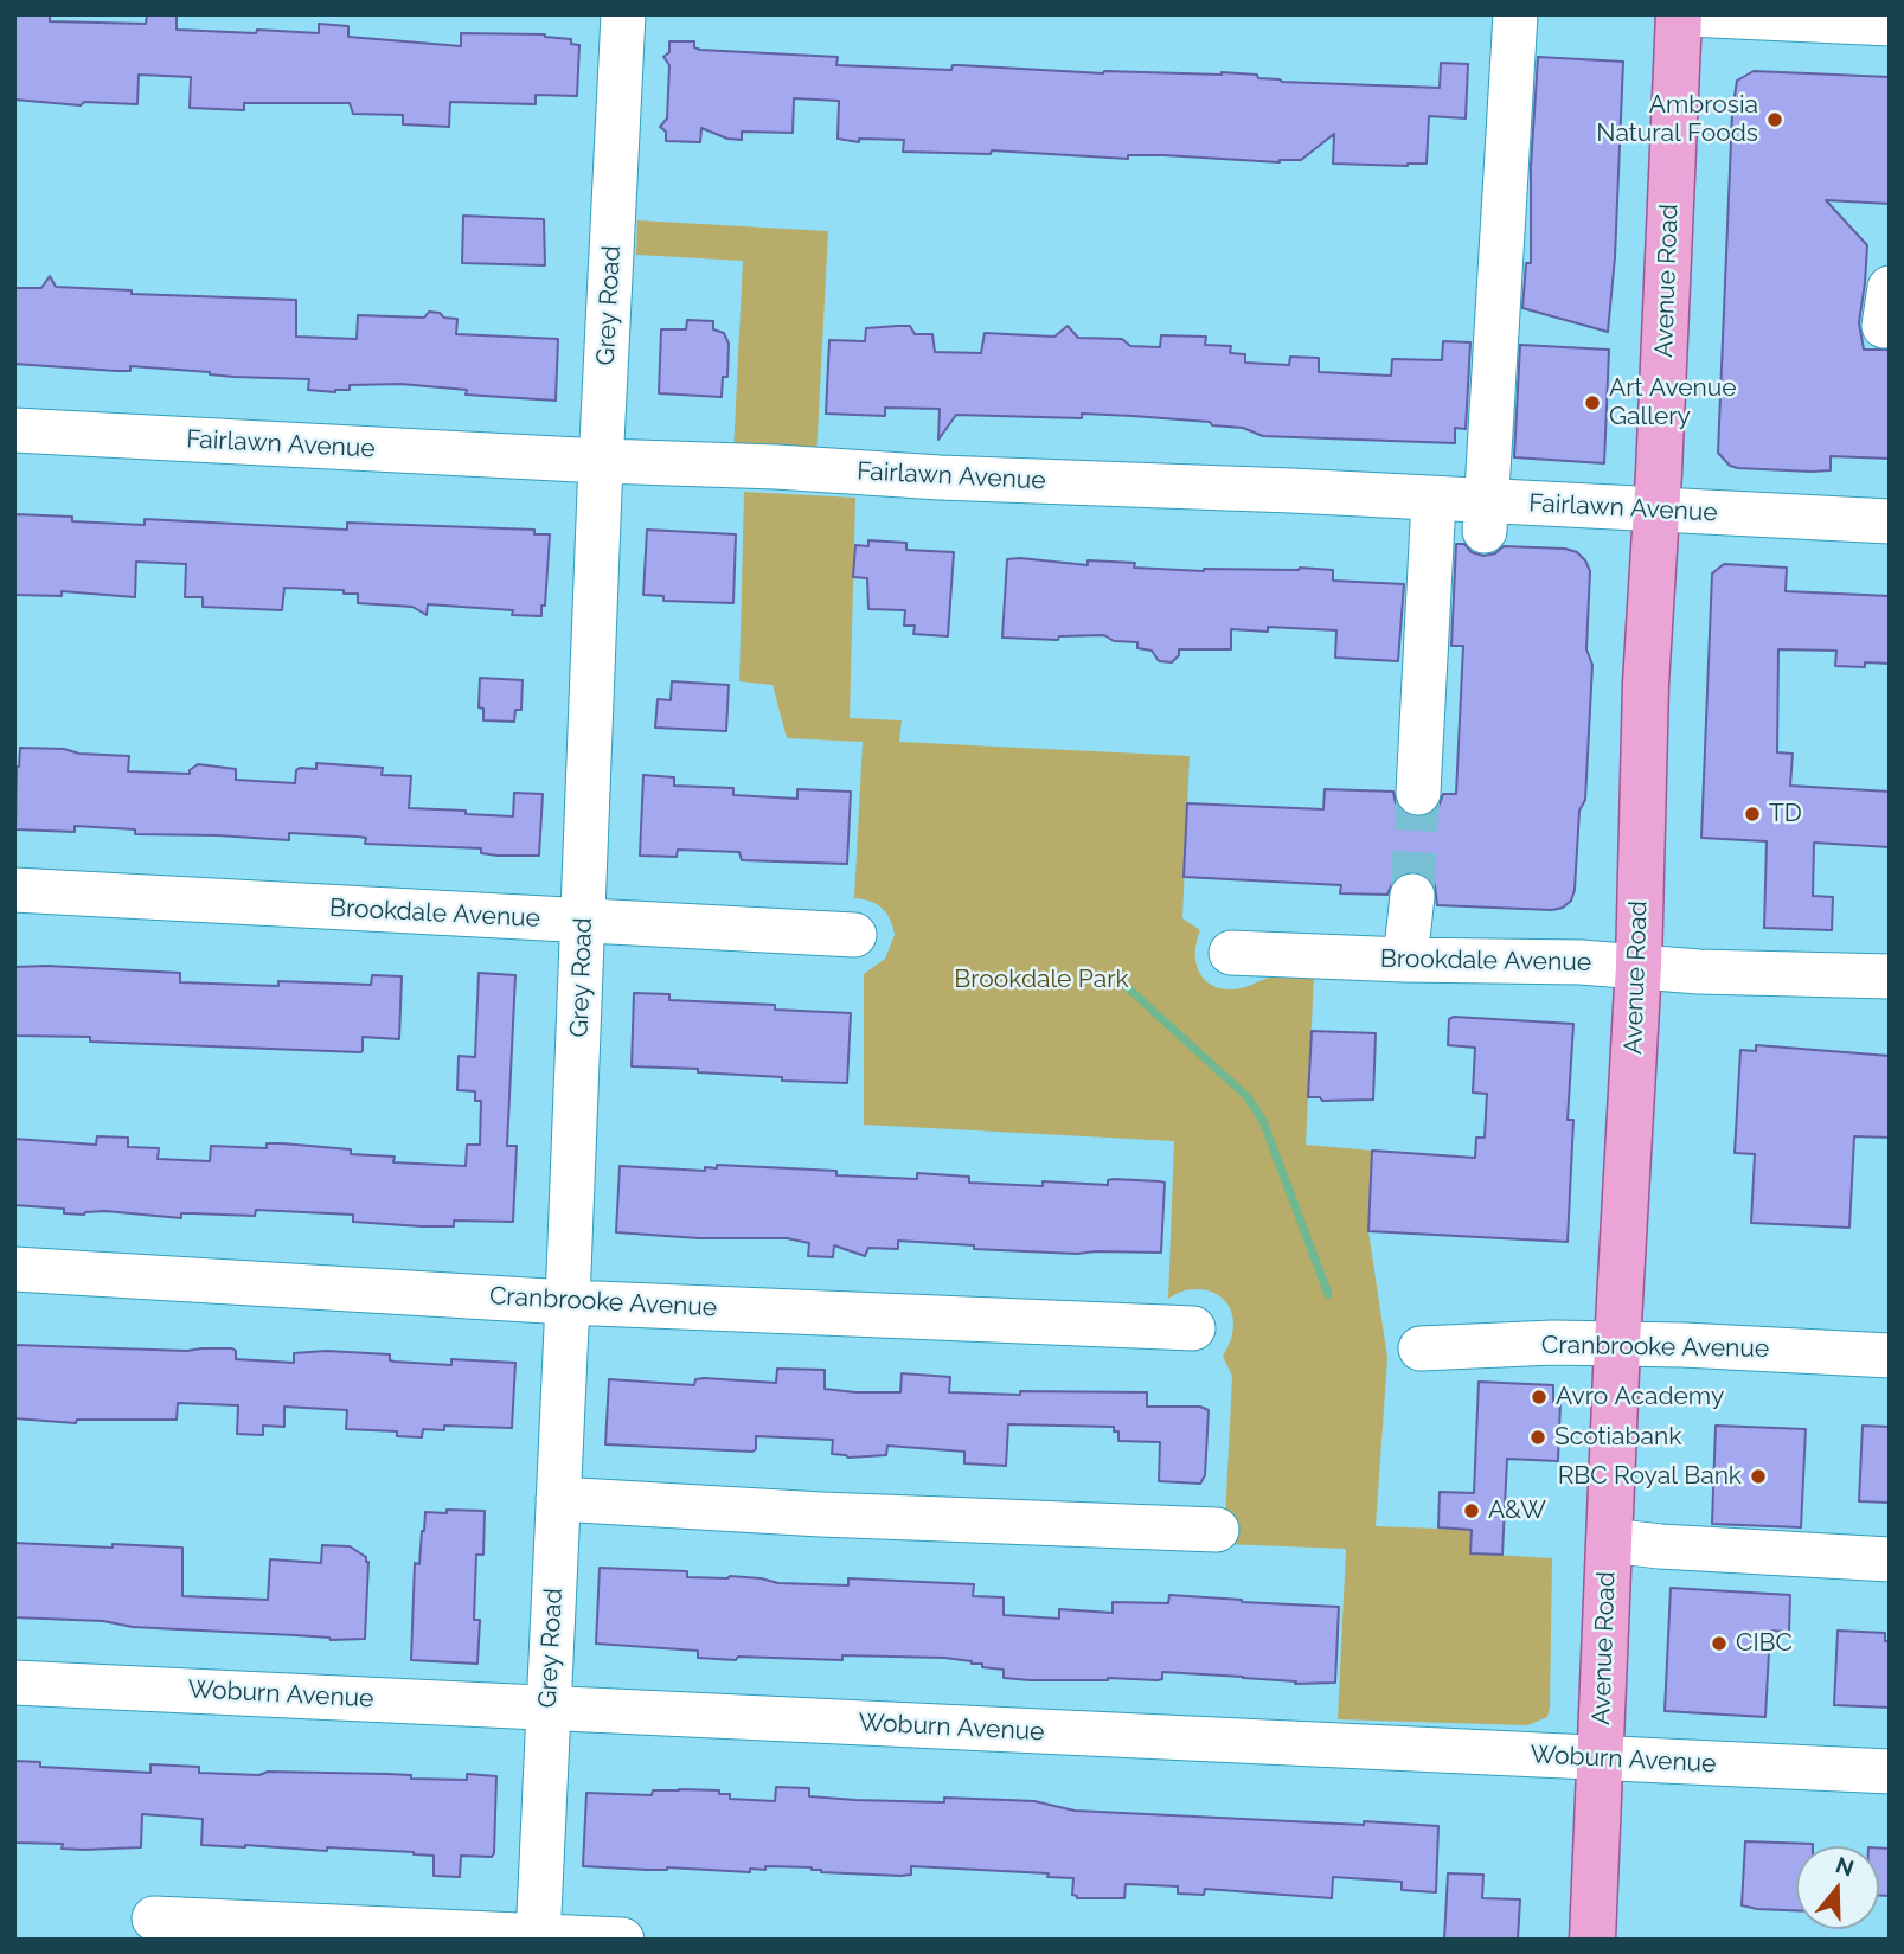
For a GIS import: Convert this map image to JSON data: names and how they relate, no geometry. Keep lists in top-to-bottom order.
{
  "streets": {
    "main road": ["Avenue Road"],
    "street": [
      "Grey Road",
      "Fairlawn Avenue",
      "Brookdale Avenue",
      "Cranbrooke Avenue",
      "Woburn Avenue"
    ]
  },
  "crossings": [
    ["Avenue Road", "Fairlawn Avenue"],
    ["Avenue Road", "Brookdale Avenue"],
    ["Avenue Road", "Cranbrooke Avenue"],
    ["Avenue Road", "Woburn Avenue"],
    ["Grey Road", "Fairlawn Avenue"],
    ["Grey Road", "Brookdale Avenue"],
    ["Grey Road", "Cranbrooke Avenue"],
    ["Grey Road", "Woburn Avenue"]
  ],
  "parks": ["Brookdale Park"],
  "places": [
    "Ambrosia Natural Foods",
    "Art Avenue Gallery",
    "TD",
    "Avro Academy",
    "Scotiabank",
    "RBC Royal Bank",
    "A&W",
    "CIBC"
  ],
  "north": "top"
}
